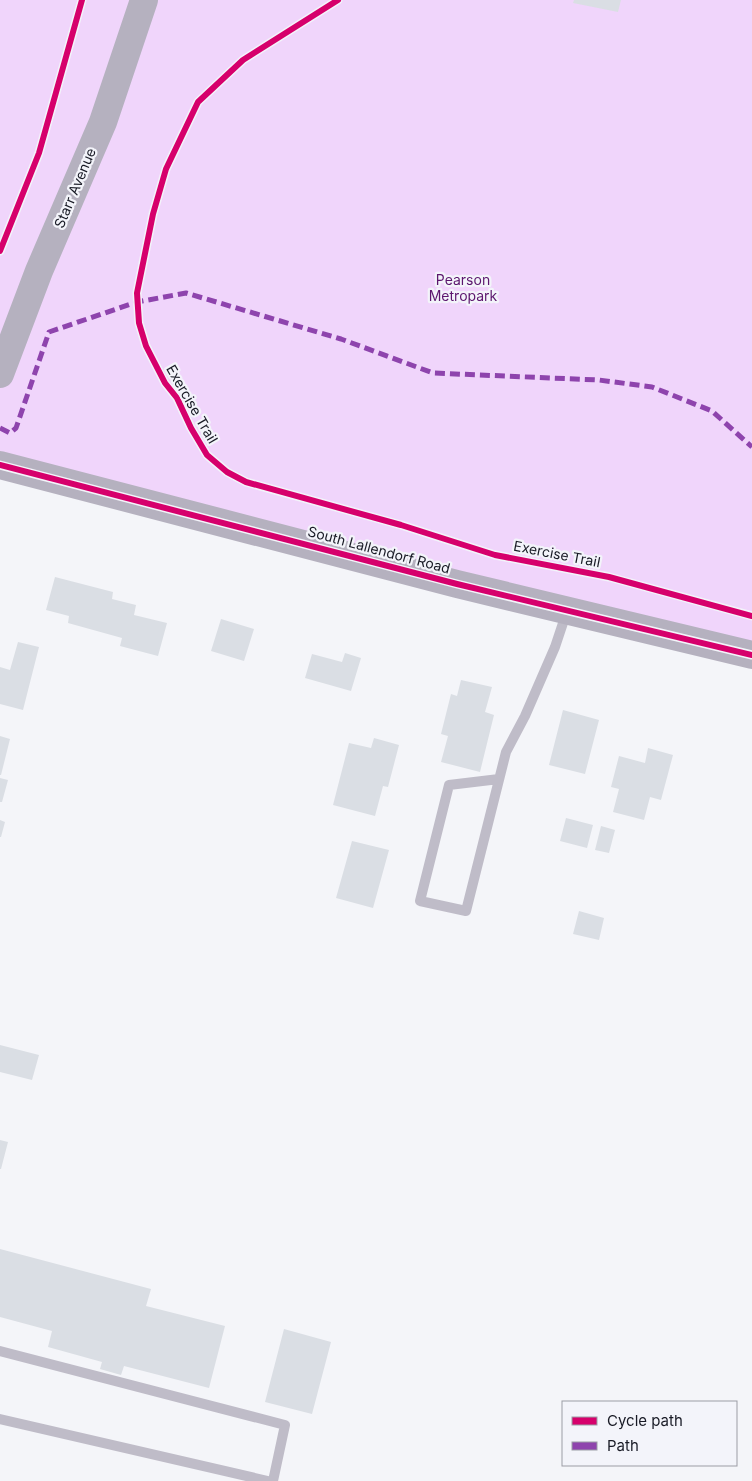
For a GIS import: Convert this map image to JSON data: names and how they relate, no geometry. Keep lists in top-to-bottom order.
{
  "streets": {
    "street": ["Starr Avenue", "South Lallendorf Road"],
    "cycle path": ["Exercise Trail"]
  },
  "parks": ["Pearson Metropark"],
  "legend": ["Cycle path", "Path"]
}
